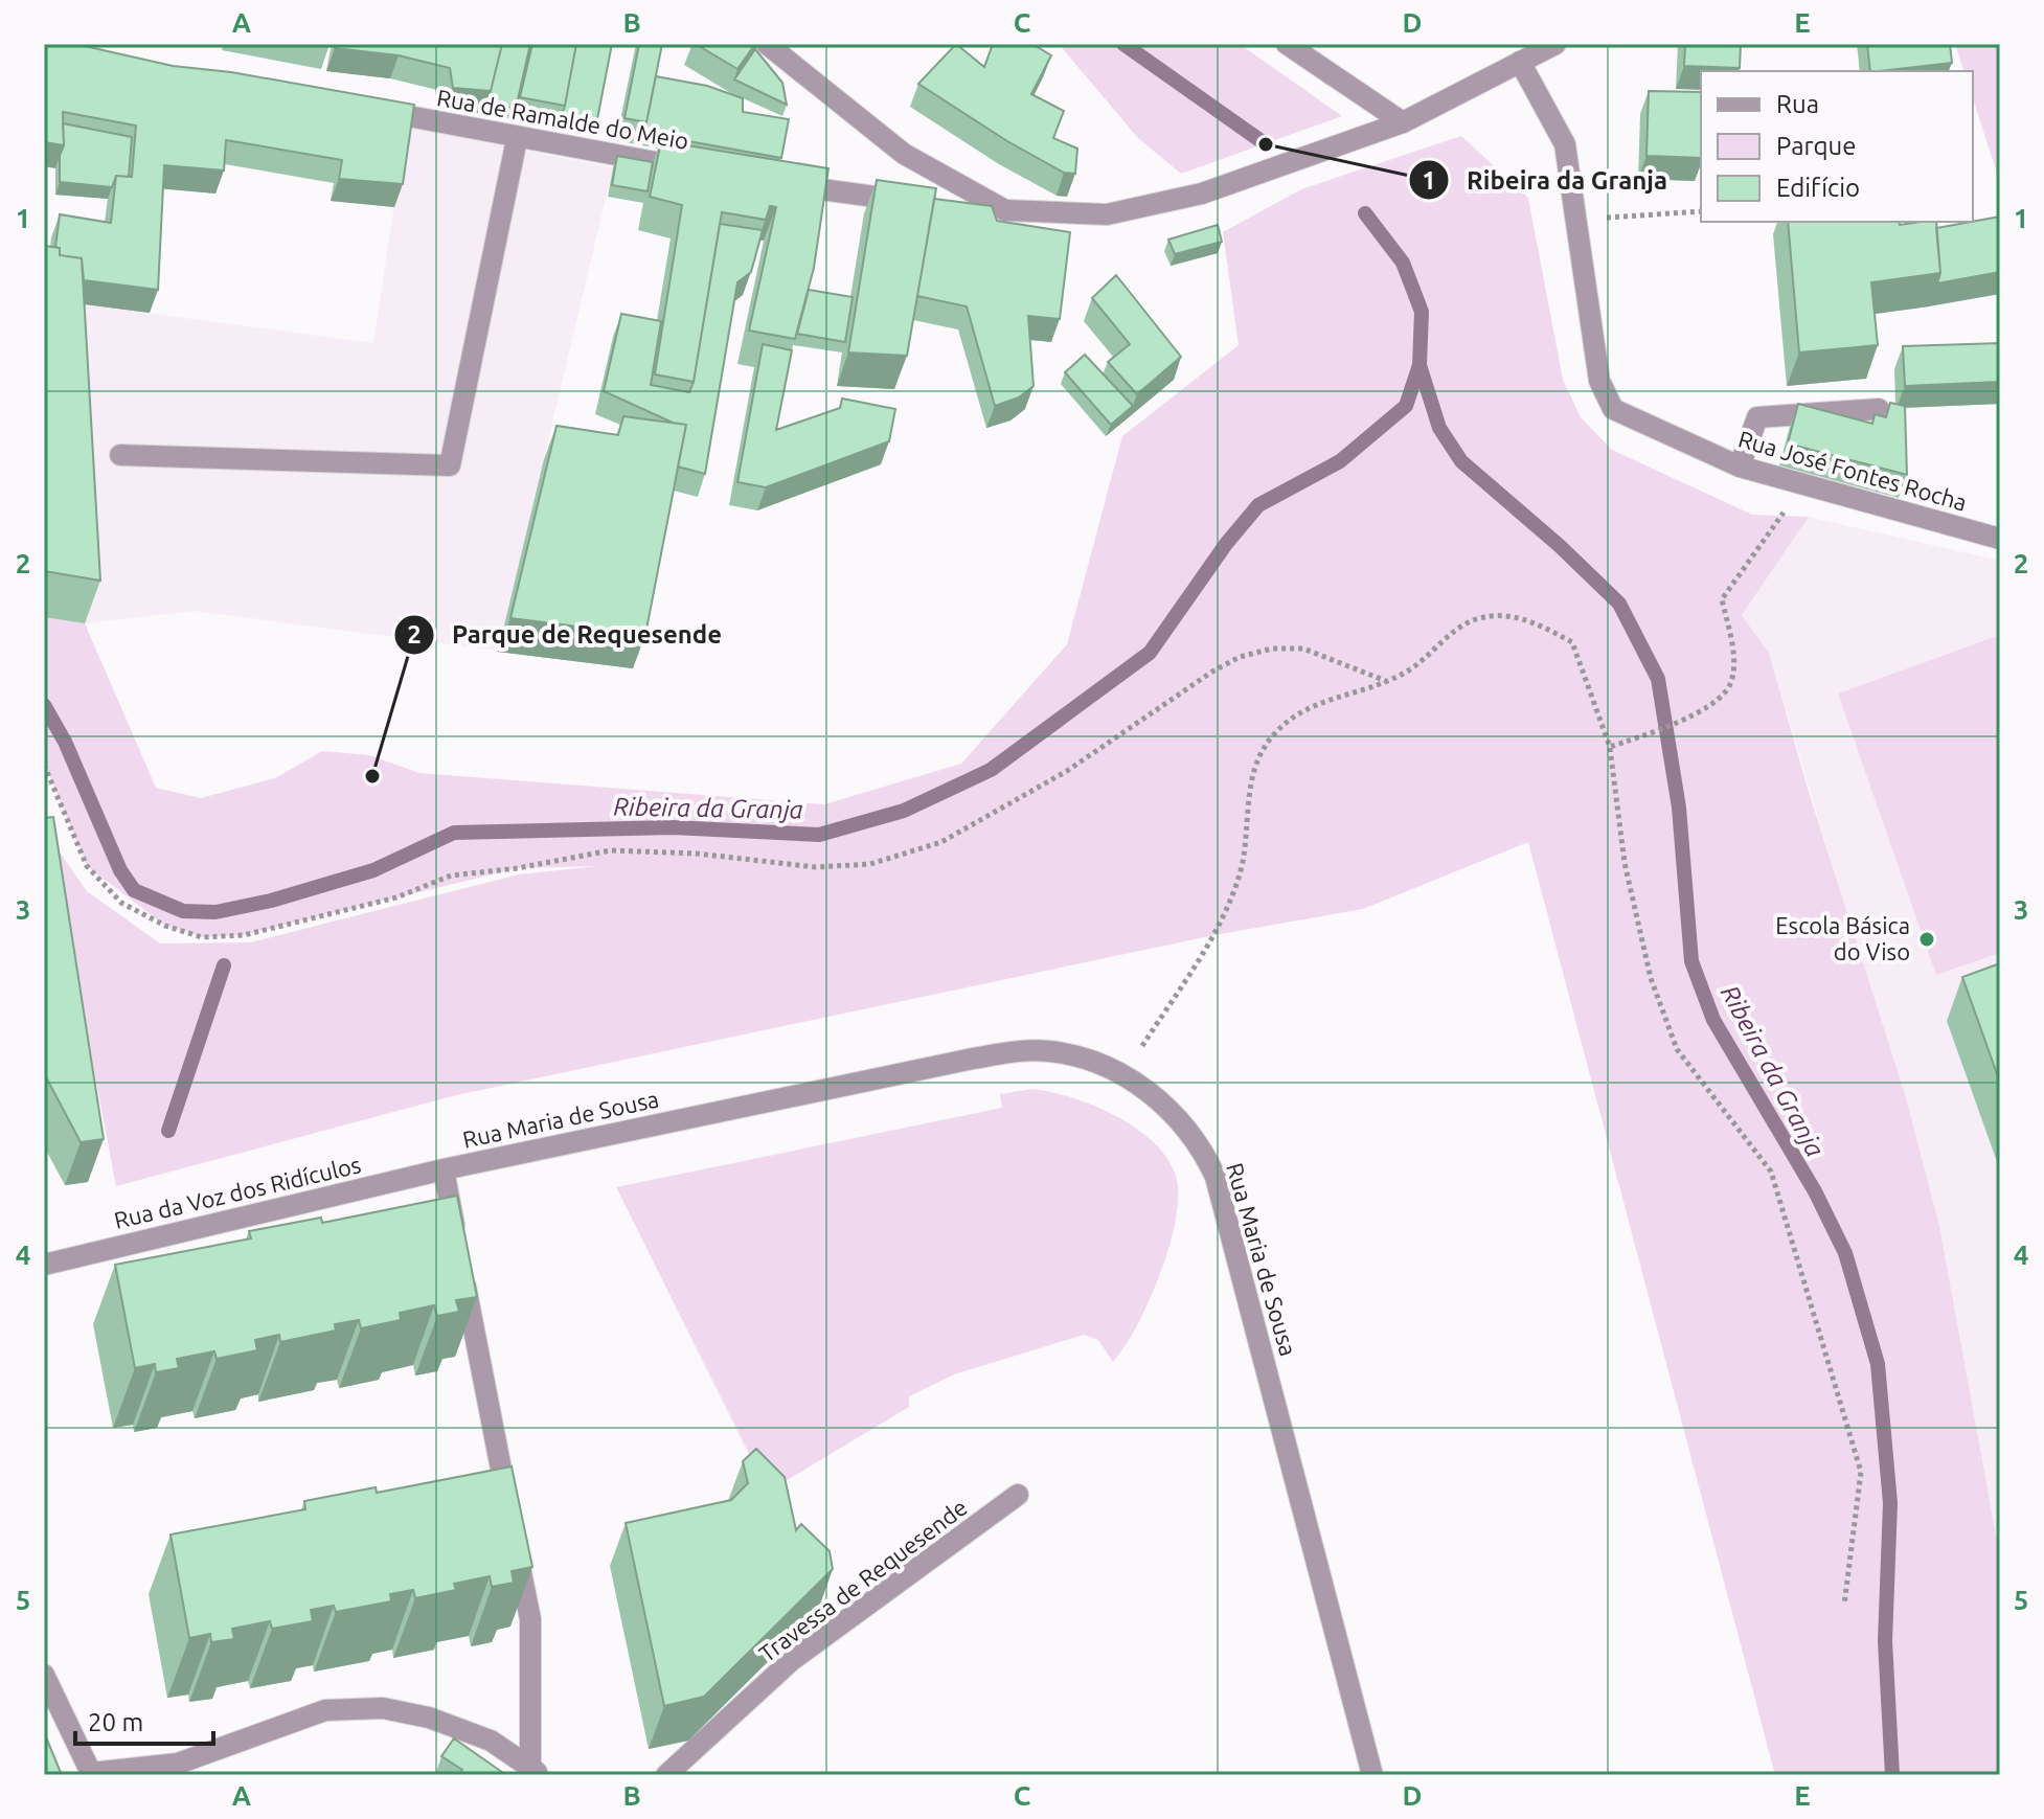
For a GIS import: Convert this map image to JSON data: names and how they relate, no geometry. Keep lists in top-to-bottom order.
{
  "streets": {
    "street": [
      "Rua de Ramalde do Meio",
      "Rua José Fontes Rocha",
      "Rua Maria de Sousa",
      "Rua da Voz dos Ridículos",
      "Travessa de Requesende"
    ]
  },
  "crossings": [
    ["Rua Maria de Sousa", "Rua da Voz dos Ridículos"]
  ],
  "water": ["Ribeira da Granja"],
  "places": ["Ribeira da Granja", "Parque de Requesende", "Escola Básica do Viso"],
  "legend": ["Rua", "Parque", "Edifício"],
  "scale_bar": "20 m",
  "grid": {
    "columns": [
      "A",
      "B",
      "C",
      "D",
      "E"
    ],
    "rows": [
      "1",
      "2",
      "3",
      "4",
      "5"
    ]
  }
}
